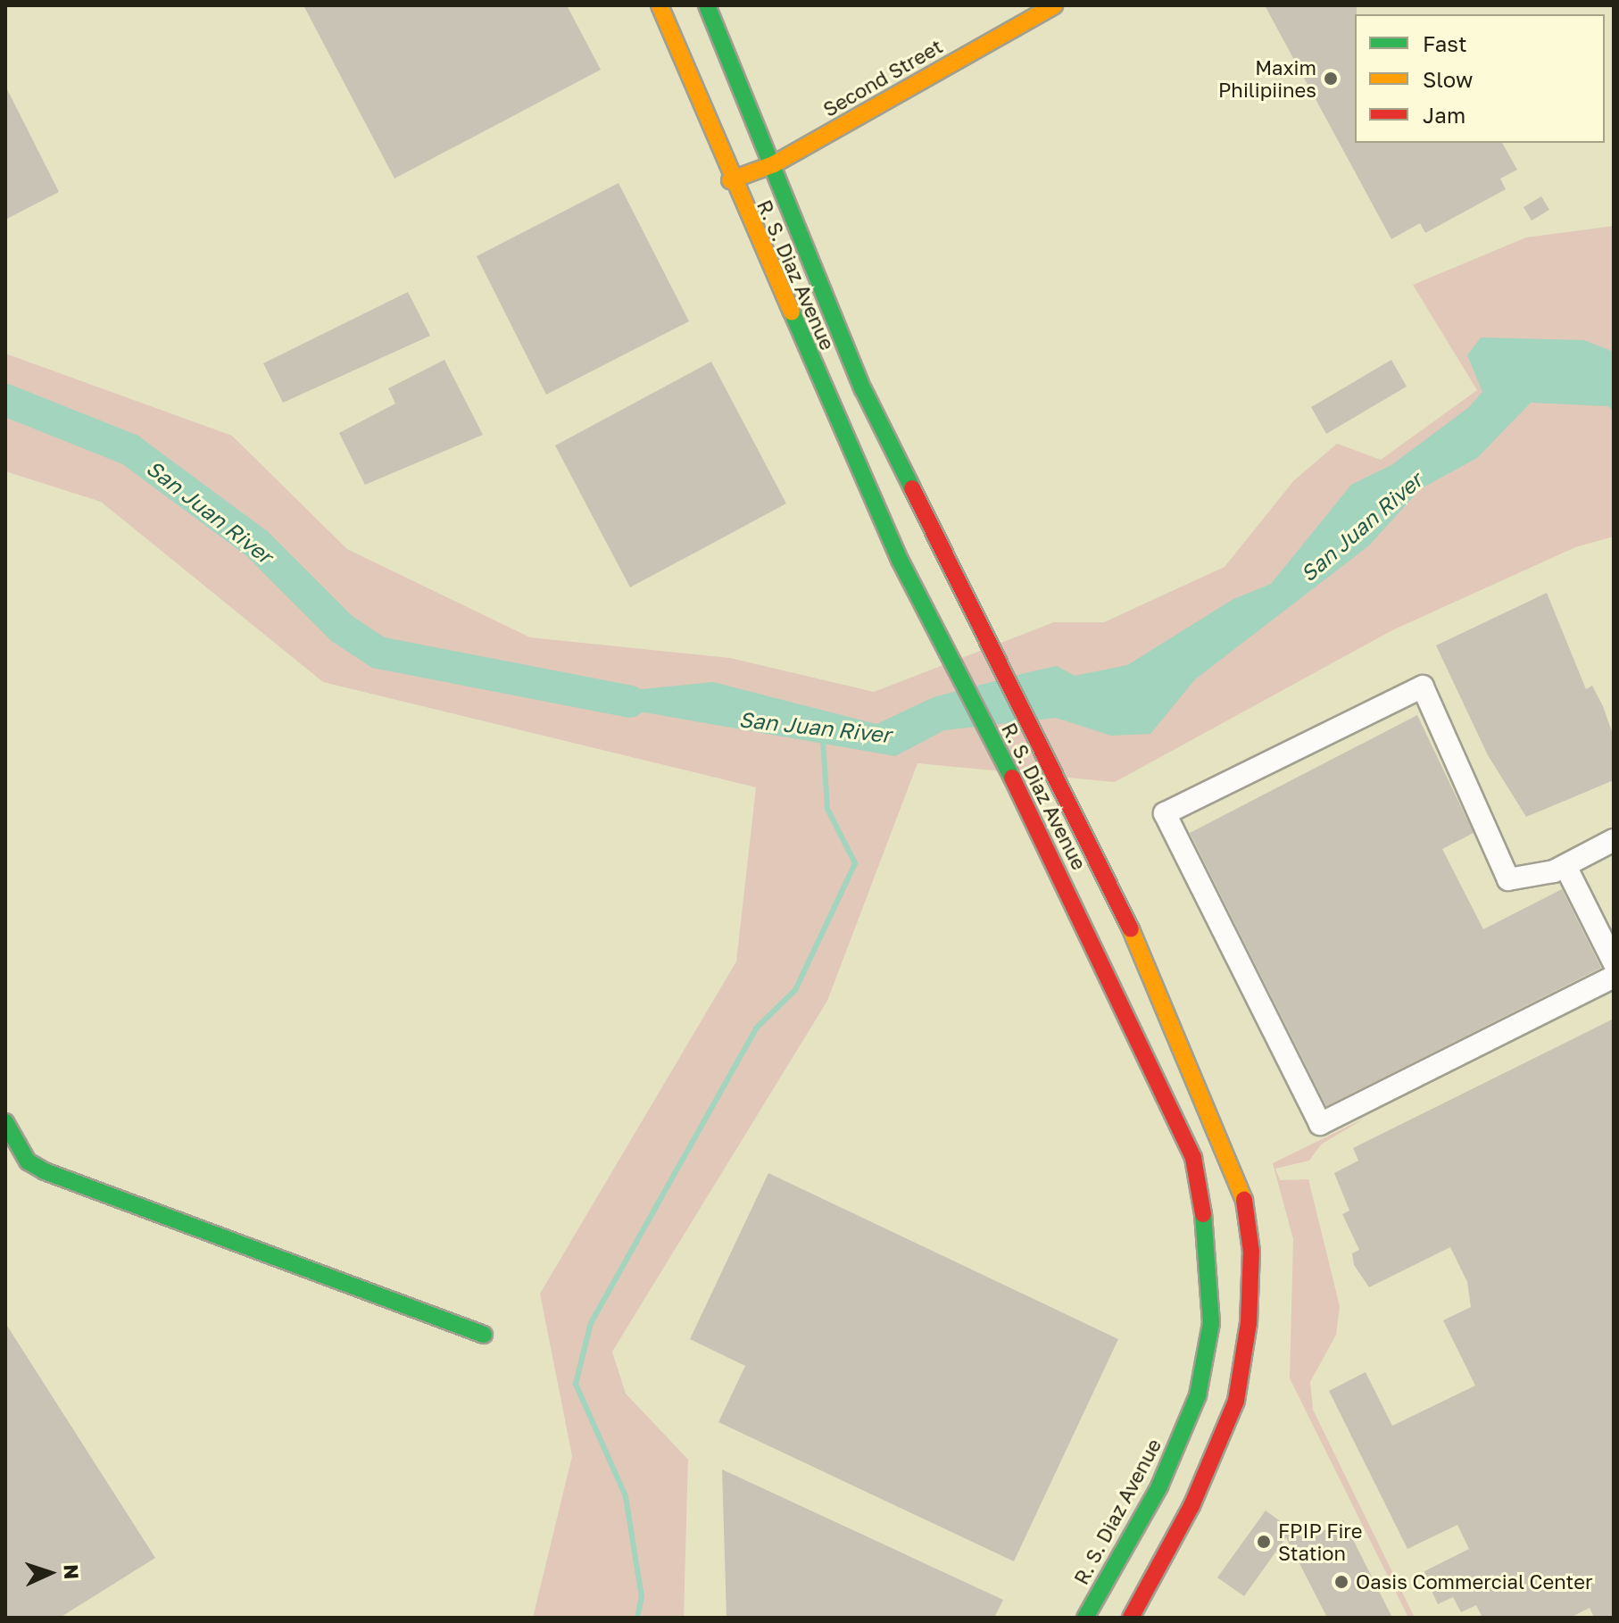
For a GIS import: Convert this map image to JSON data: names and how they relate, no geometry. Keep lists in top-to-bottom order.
{
  "streets": {
    "street": ["Second Street", "R. S. Diaz Avenue"]
  },
  "crossings": [
    ["Second Street", "R. S. Diaz Avenue"]
  ],
  "water": ["San Juan River"],
  "places": ["Maxim Philipiines", "FPIP Fire Station", "Oasis Commercial Center"],
  "legend": ["Fast", "Slow", "Jam"],
  "north": "right"
}
